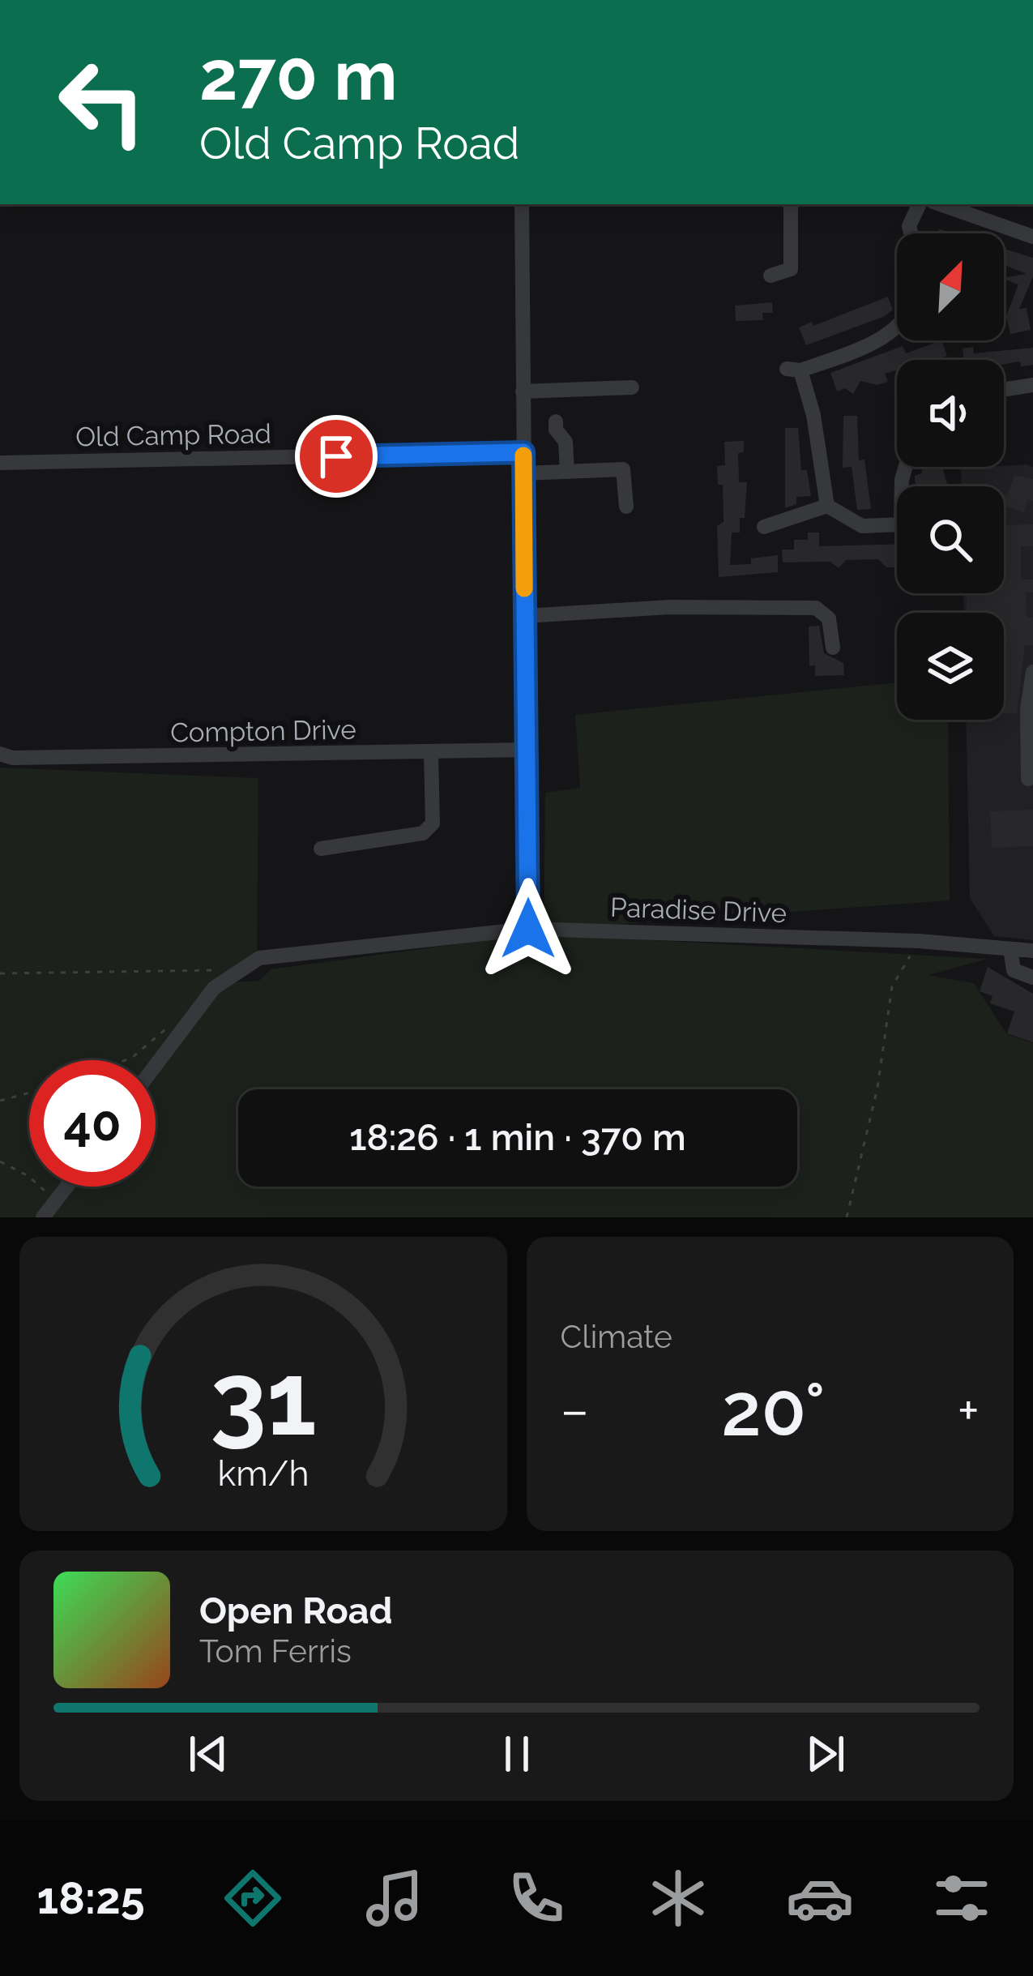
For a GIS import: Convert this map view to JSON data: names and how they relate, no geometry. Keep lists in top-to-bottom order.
{
  "streets": {
    "street": ["Old Camp Road", "Compton Drive", "Paradise Drive"]
  },
  "north": "top right",
  "page": {
    "turn": ["270 m", "Old Camp Road"],
    "limit": "40",
    "trip": "18:26 · 1 min · 370 m",
    "tile": "Climate",
    "heat": ["−", "20°", "+"],
    "song": ["Open Road", "Tom Ferris"],
    "tabs": "18:25",
    "gauge": ["31", "km/h"]
  }
}
